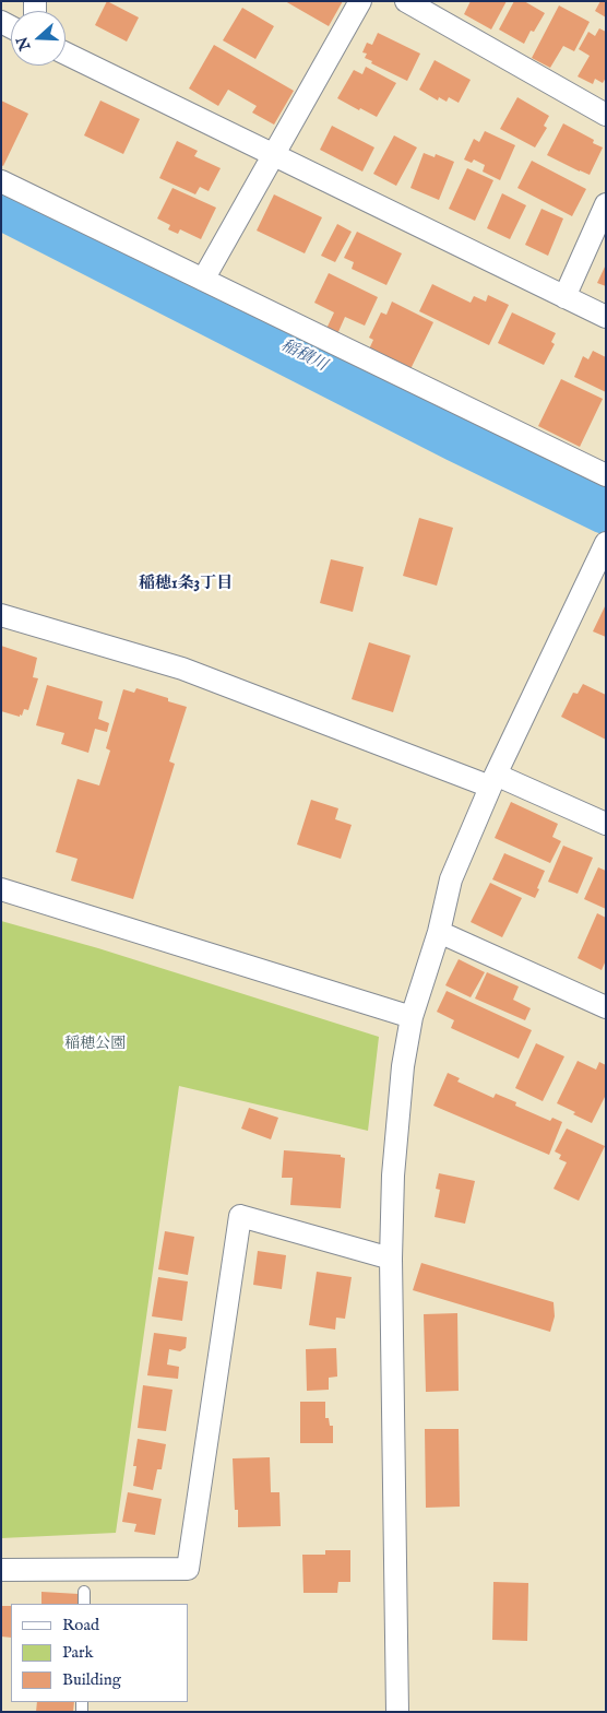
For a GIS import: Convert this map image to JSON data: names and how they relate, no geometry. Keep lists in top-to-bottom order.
{
  "districts": ["稲穂1条3丁目"],
  "water": ["稲積川"],
  "parks": ["稲穂公園"],
  "legend": ["Road", "Park", "Building"],
  "north": "left"
}
